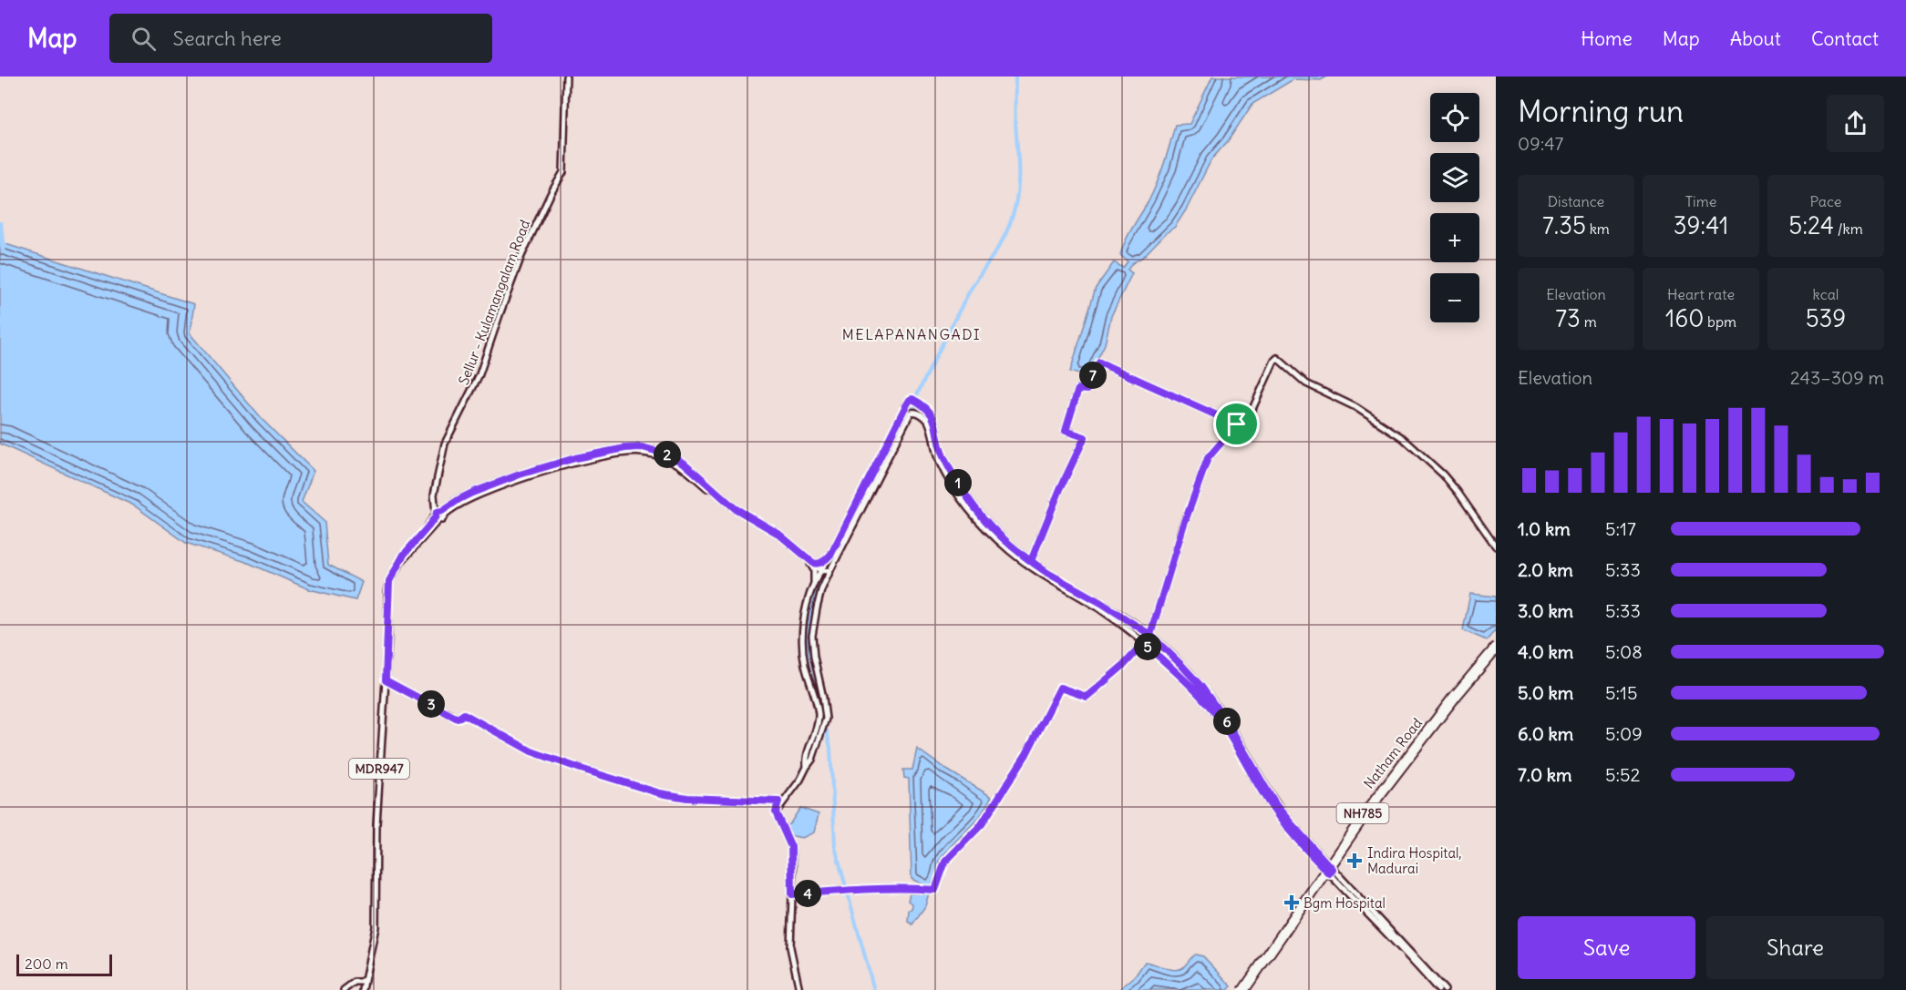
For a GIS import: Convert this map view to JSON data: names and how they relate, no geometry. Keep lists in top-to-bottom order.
{
  "streets": {
    "highway": ["NH785"],
    "main road": ["Sellur - Kulamangalam Road", "Natham Road", "MDR947"]
  },
  "crossings": [
    ["Sellur - Kulamangalam Road", "MDR947"],
    ["Natham Road", "NH785"]
  ],
  "districts": ["MELAPANANGADI"],
  "places": {
    "health": ["Indira Hospital, Madurai", "Bgm Hospital"]
  },
  "scale_bar": "200 m",
  "page": {
    "header": "Map",
    "search": "Search here",
    "nav": [
      "Home",
      "Map",
      "About",
      "Contact"
    ],
    "heading": ["Morning run", "09:47"],
    "map_buttons": ["+", "−"],
    "stats": [
      ["Distance", "7.35 km"],
      ["Time", "39:41"],
      ["Pace", "5:24 /km"],
      ["Elevation", "73 m"],
      ["Heart rate", "160 bpm"],
      ["kcal", "539"]
    ],
    "chart": ["Elevation", "243–309 m"],
    "pins": [
      "7",
      "2",
      "1",
      "5",
      "3",
      "6",
      "4"
    ],
    "list": [
      {
        "name": "1.0 km",
        "note": "5:17"
      },
      {
        "name": "2.0 km",
        "note": "5:33"
      },
      {
        "name": "3.0 km",
        "note": "5:33"
      },
      {
        "name": "4.0 km",
        "note": "5:08"
      },
      {
        "name": "5.0 km",
        "note": "5:15"
      },
      {
        "name": "6.0 km",
        "note": "5:09"
      },
      {
        "name": "7.0 km",
        "note": "5:52"
      }
    ],
    "buttons": ["Save", "Share"],
    "scale": "200 m"
  }
}
